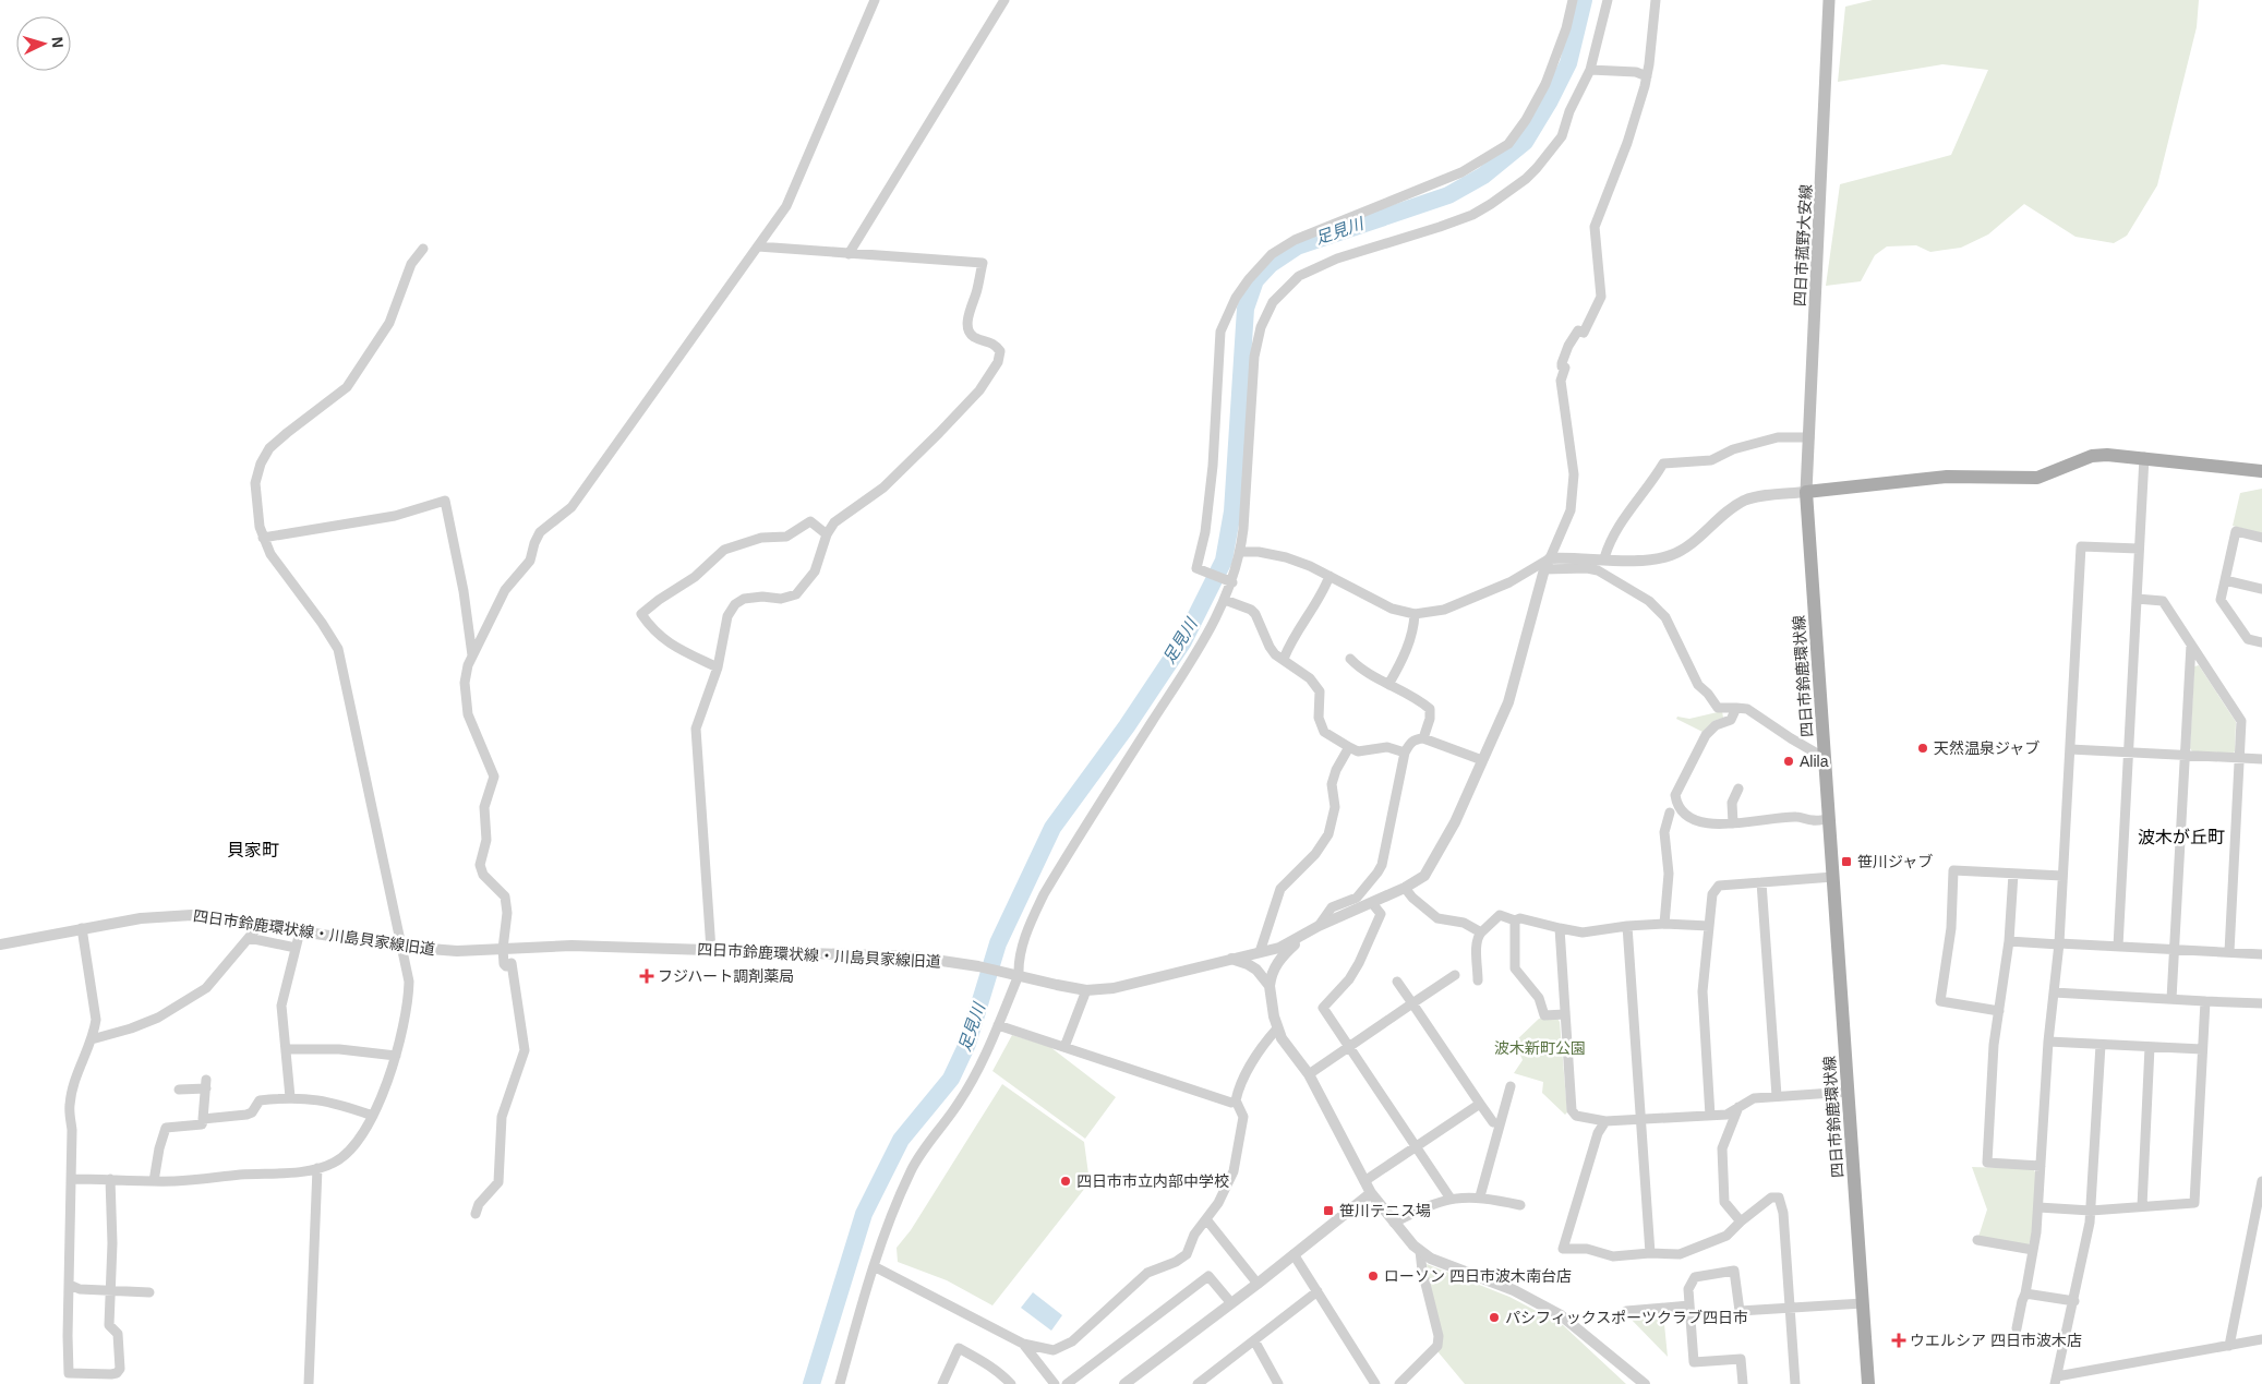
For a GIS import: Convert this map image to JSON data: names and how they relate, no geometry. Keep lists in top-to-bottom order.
{
  "streets": {
    "main road": ["四日市菰野大安線", "四日市鈴鹿環状線"],
    "street": ["四日市鈴鹿環状線・川島貝家線旧道"]
  },
  "crossings": [
    ["四日市菰野大安線", "四日市鈴鹿環状線"]
  ],
  "districts": ["波木が丘町", "貝家町"],
  "water": ["足見川"],
  "parks": ["波木新町公園"],
  "places": {
    "other": [
      "天然温泉ジャブ",
      "Alila",
      "四日市市立内部中学校",
      "ローソン 四日市波木南台店",
      "パシフィックスポーツクラブ四日市"
    ],
    "transit": ["笹川ジャブ", "笹川テニス場"],
    "health": ["フジハート調剤薬局", "ウエルシア 四日市波木店"]
  },
  "north": "right"
}
